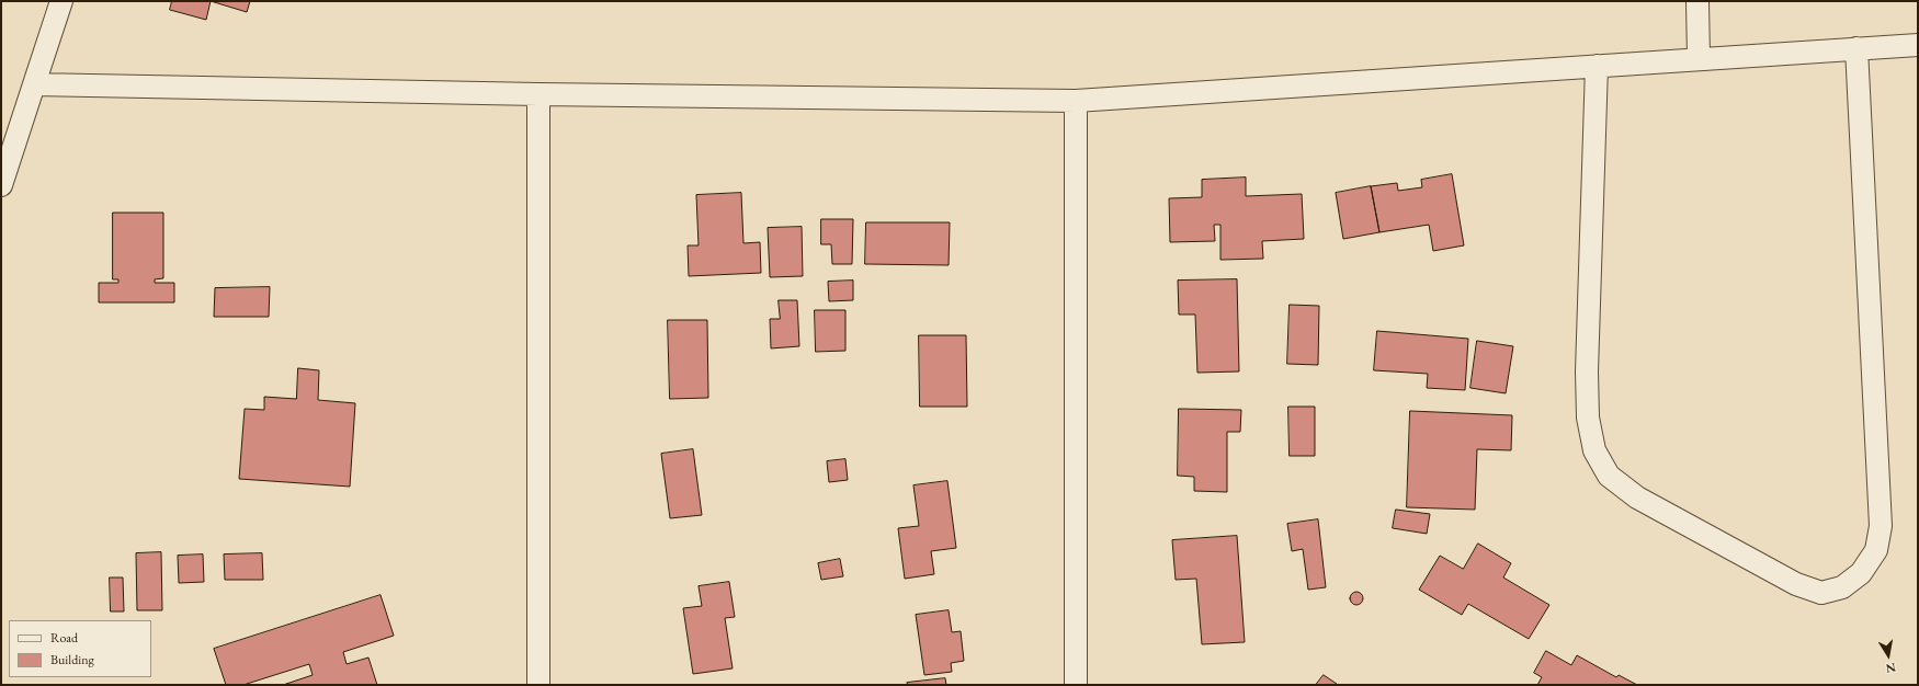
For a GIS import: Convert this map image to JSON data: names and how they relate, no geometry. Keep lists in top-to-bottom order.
{
  "legend": ["Road", "Building"],
  "north": "bottom"
}
